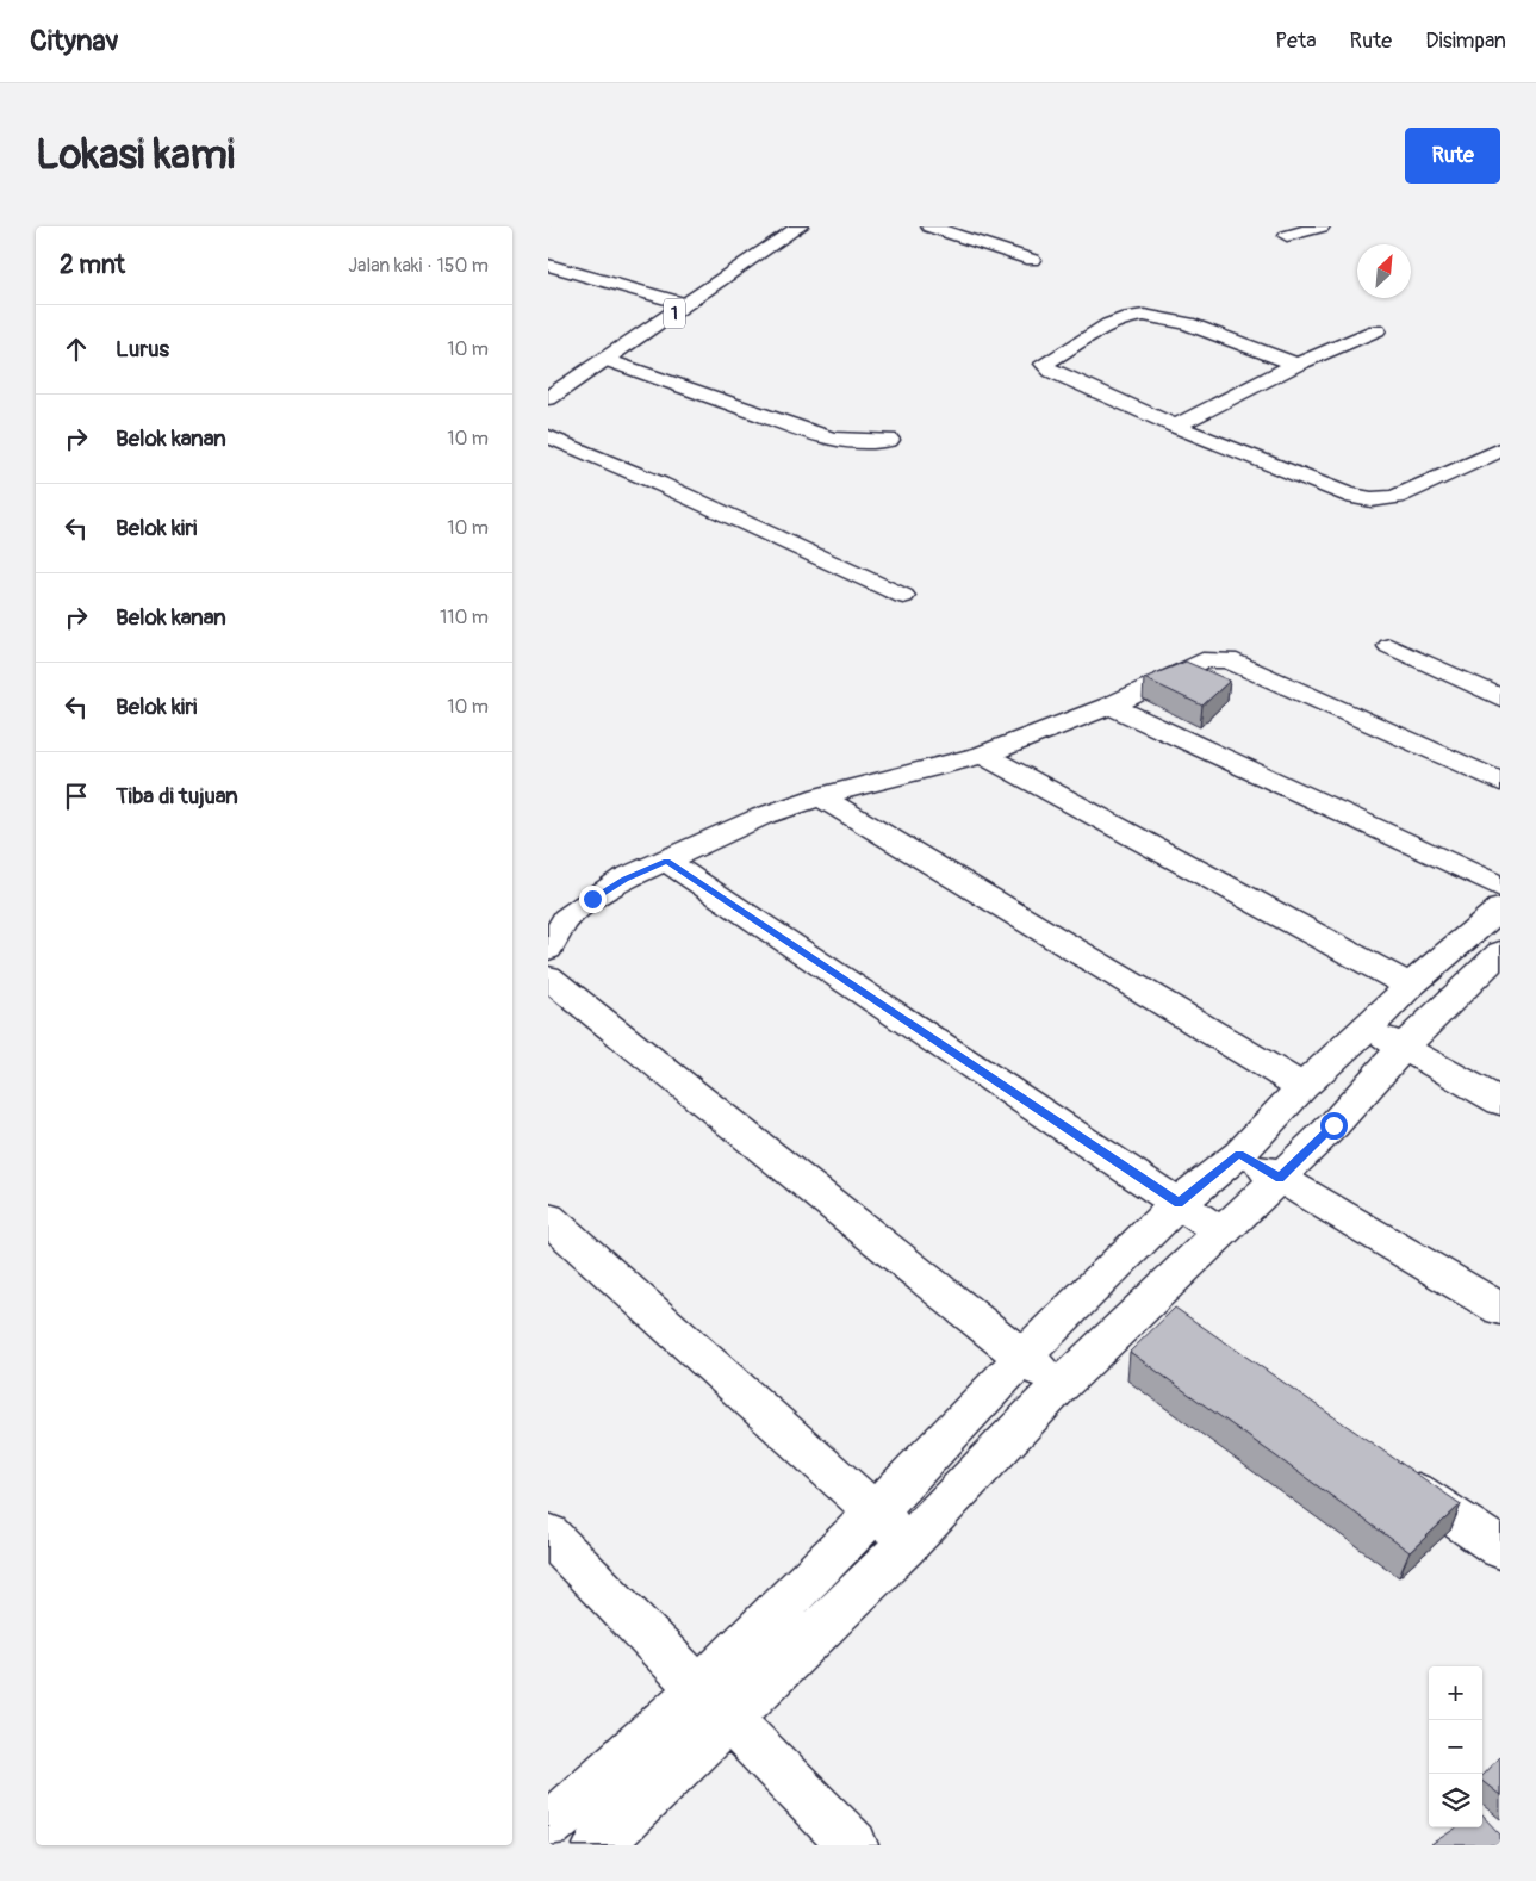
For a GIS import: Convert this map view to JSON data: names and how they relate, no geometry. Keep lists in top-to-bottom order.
{
  "streets": {
    "main road": ["1"]
  },
  "north": "top right",
  "page": {
    "header": "Citynav",
    "nav": ["Peta", "Rute", "Disimpan"],
    "buttons": "Rute",
    "title": "Lokasi kami",
    "heading": ["2 mnt", "Jalan kaki · 150 m"],
    "list": [
      ["Lurus", "10 m"],
      ["Belok kanan", "10 m"],
      ["Belok kiri", "10 m"],
      ["Belok kanan", "110 m"],
      ["Belok kiri", "10 m"],
      "Tiba di tujuan"
    ],
    "map_buttons": ["+", "−"]
  }
}
